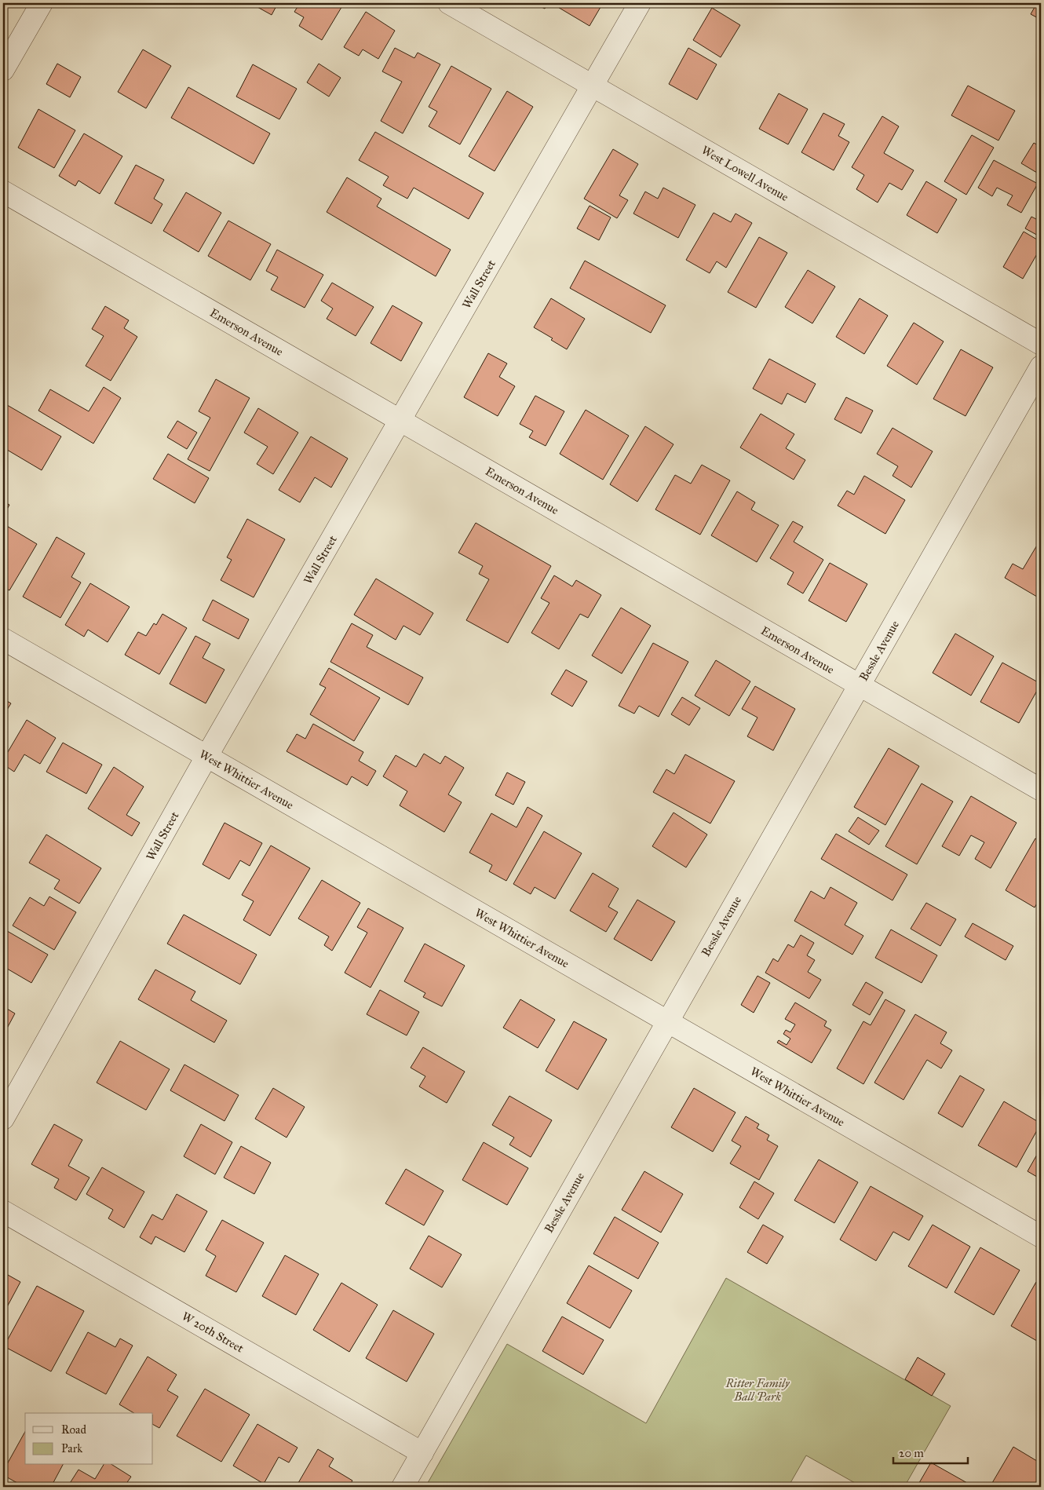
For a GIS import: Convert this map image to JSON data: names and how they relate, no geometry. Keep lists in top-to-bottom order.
{
  "streets": {
    "street": [
      "West Lowell Avenue",
      "Wall Street",
      "Emerson Avenue",
      "Bessle Avenue",
      "West Whittier Avenue",
      "W 20th Street"
    ]
  },
  "crossings": [
    ["West Lowell Avenue", "Wall Street"],
    ["Wall Street", "Emerson Avenue"],
    ["Wall Street", "West Whittier Avenue"],
    ["Emerson Avenue", "Bessle Avenue"],
    ["Bessle Avenue", "West Whittier Avenue"],
    ["Bessle Avenue", "W 20th Street"]
  ],
  "parks": ["Ritter Family Ball Park"],
  "legend": ["Road", "Park"],
  "scale_bar": "20 m"
}
